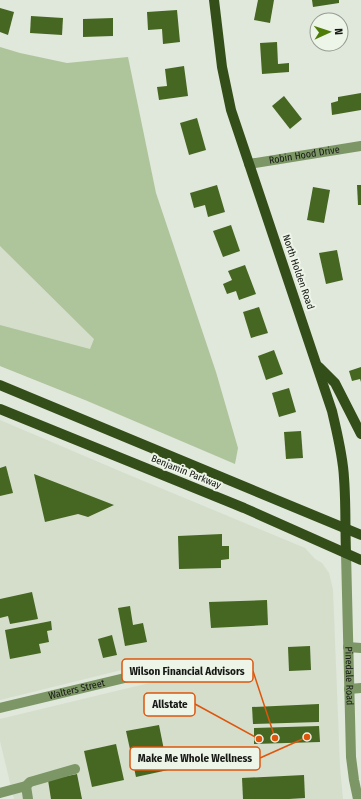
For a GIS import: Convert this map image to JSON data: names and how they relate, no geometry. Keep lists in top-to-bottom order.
{
  "streets": {
    "main road": ["North Holden Road", "Benjamin Parkway"],
    "street": ["Robin Hood Drive", "Pinedale Road", "Walters Street"]
  },
  "crossings": [
    ["Robin Hood Drive", "North Holden Road"],
    ["North Holden Road", "Benjamin Parkway"],
    ["North Holden Road", "Pinedale Road"],
    ["Benjamin Parkway", "Pinedale Road"]
  ],
  "places": ["Make Me Whole Wellness", "Wilson Financial Advisors", "Allstate"],
  "north": "right"
}
